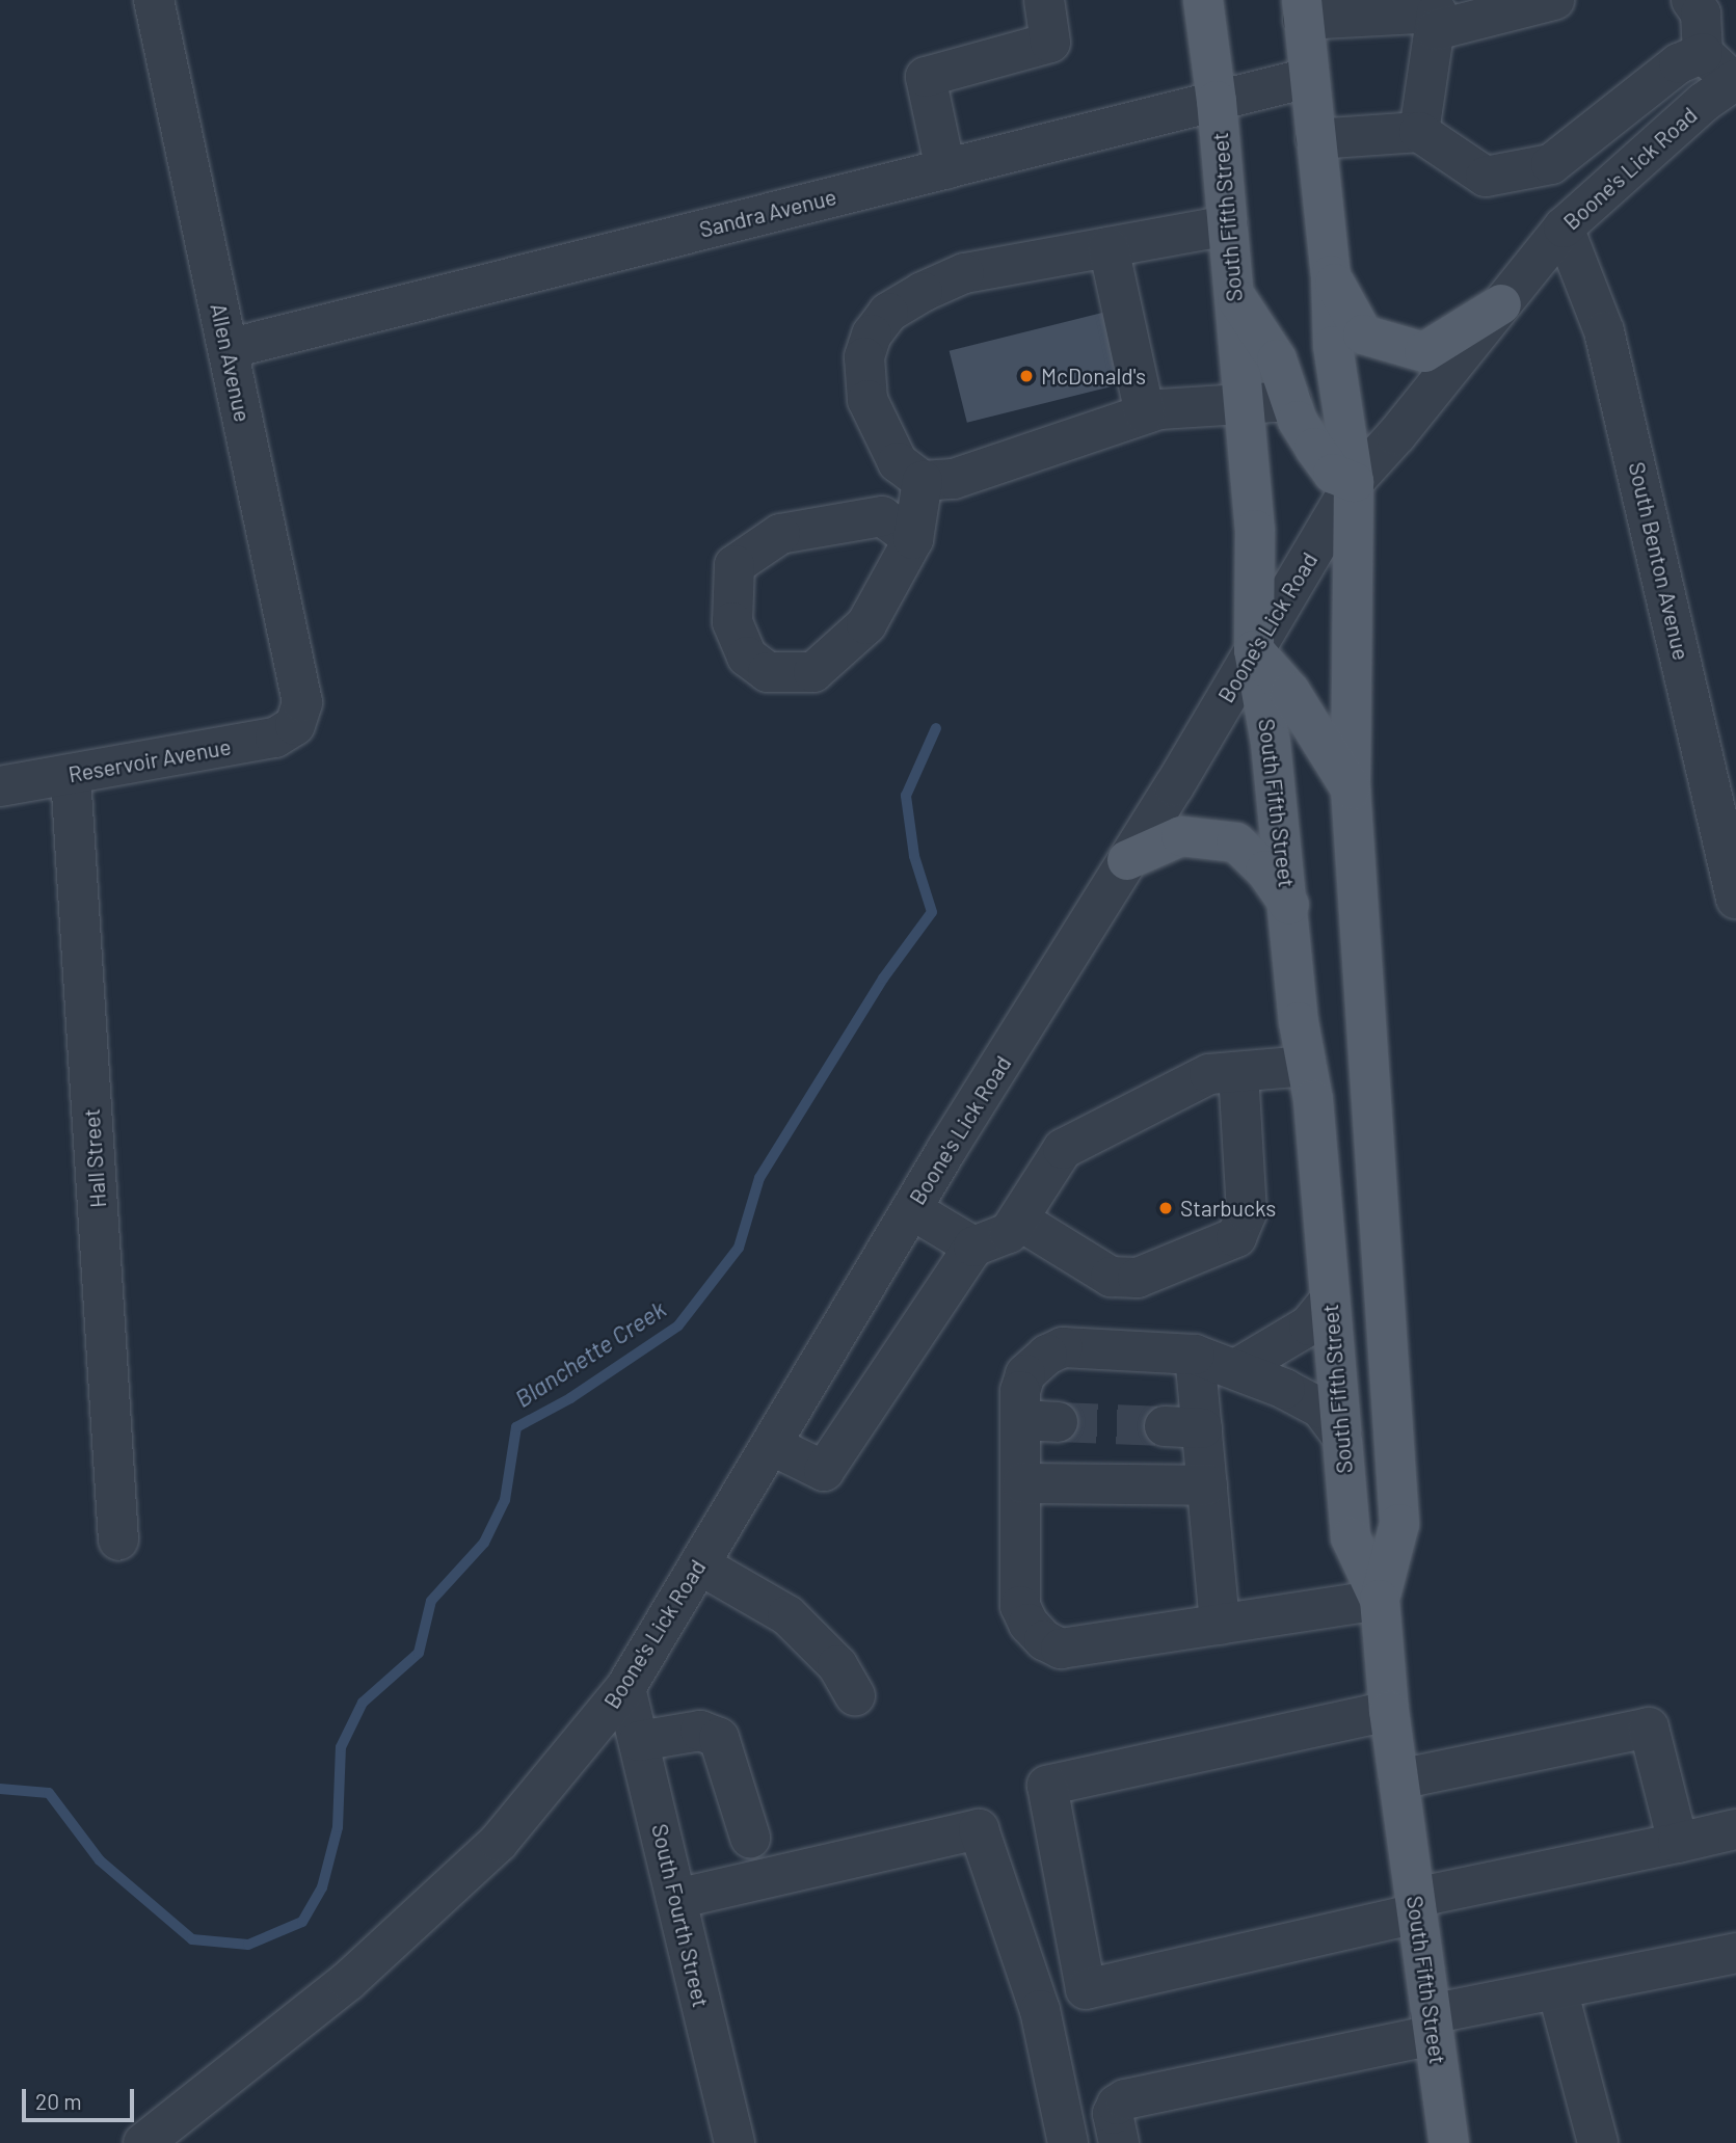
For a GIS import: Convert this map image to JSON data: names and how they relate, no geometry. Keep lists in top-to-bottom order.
{
  "streets": {
    "main road": ["South Fifth Street"],
    "street": [
      "Boone's Lick Road",
      "Sandra Avenue",
      "Allen Avenue",
      "South Benton Avenue",
      "Reservoir Avenue",
      "Hall Street",
      "South Fourth Street"
    ]
  },
  "crossings": [
    ["Boone's Lick Road", "South Fifth Street"],
    ["Boone's Lick Road", "South Benton Avenue"],
    ["Boone's Lick Road", "South Fourth Street"],
    ["Sandra Avenue", "South Fifth Street"],
    ["Sandra Avenue", "Allen Avenue"],
    ["Allen Avenue", "Reservoir Avenue"],
    ["Reservoir Avenue", "Hall Street"]
  ],
  "water": ["Blanchette Creek"],
  "places": ["McDonald's", "Starbucks"],
  "scale_bar": "20 m"
}
